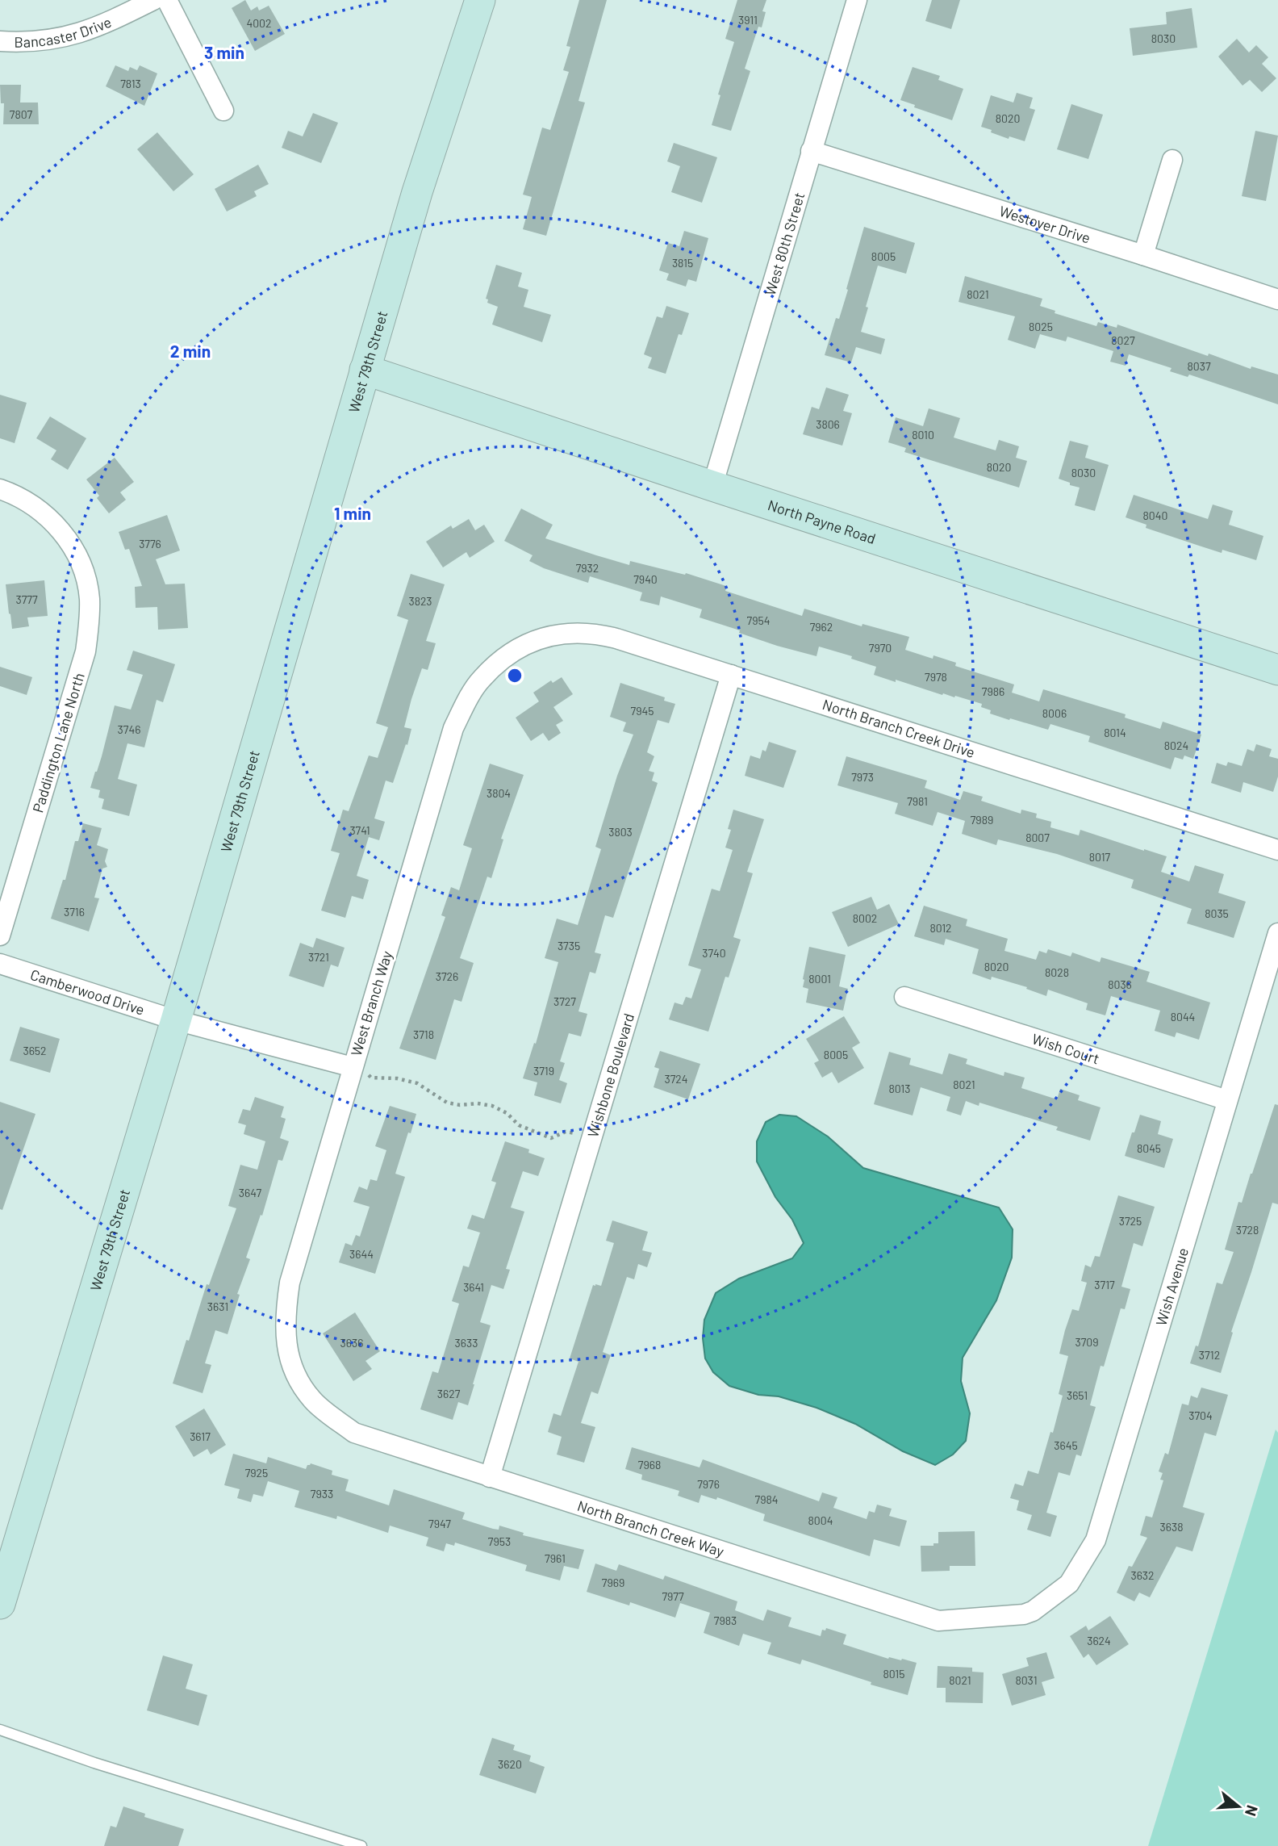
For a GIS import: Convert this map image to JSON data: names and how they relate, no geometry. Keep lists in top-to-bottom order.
{
  "streets": {
    "main road": ["West 79th Street", "North Payne Road"],
    "street": [
      "Bancaster Drive",
      "Westover Drive",
      "West 80th Street",
      "North Branch Creek Drive",
      "Paddington Lane North",
      "Camberwood Drive",
      "West Branch Way",
      "Wish Court",
      "Wishbone Boulevard",
      "Wish Avenue",
      "North Branch Creek Way"
    ]
  },
  "crossings": [
    ["Westover Drive", "West 80th Street"],
    ["West 80th Street", "North Payne Road"],
    ["West 79th Street", "North Payne Road"],
    ["West 79th Street", "Camberwood Drive"],
    ["North Branch Creek Drive", "West Branch Way"],
    ["North Branch Creek Drive", "Wishbone Boulevard"],
    ["Camberwood Drive", "West Branch Way"],
    ["West Branch Way", "North Branch Creek Way"],
    ["Wish Court", "Wish Avenue"],
    ["Wishbone Boulevard", "North Branch Creek Way"],
    ["Wish Avenue", "North Branch Creek Way"]
  ],
  "house_numbers": [
    "3911",
    "4002",
    "8030",
    "7813",
    "7807",
    "8020",
    "8005",
    "3815",
    "8021",
    "8025",
    "8027",
    "8037",
    "3806",
    "8010",
    "8020",
    "8030",
    "8040",
    "3776",
    "7932",
    "7940",
    "3777",
    "3823",
    "7954",
    "7962",
    "7970",
    "7978",
    "7986",
    "7945",
    "8006",
    "3746",
    "8014",
    "8024",
    "7973",
    "3804",
    "7981",
    "7989",
    "3741",
    "3803",
    "8007",
    "8017",
    "3716",
    "8035",
    "8002",
    "8012",
    "3735",
    "3740",
    "3721",
    "8020",
    "8028",
    "3726",
    "8001",
    "8036",
    "3727",
    "8044",
    "3718",
    "3652",
    "8005",
    "3719",
    "3724",
    "8021",
    "8013",
    "8045",
    "3647",
    "3725",
    "3728",
    "3644",
    "3717",
    "3641",
    "3631",
    "3709",
    "3636",
    "3633",
    "3712",
    "3627",
    "3651",
    "3704",
    "3617",
    "3645",
    "7968",
    "7925",
    "7976",
    "7933",
    "7984",
    "8004",
    "7947",
    "3638",
    "7953",
    "7961",
    "3632",
    "7969",
    "7977",
    "7983",
    "3624",
    "8015",
    "8021",
    "8031",
    "3620"
  ],
  "north": "right",
  "rings": ["3 min", "2 min", "1 min"]
}
